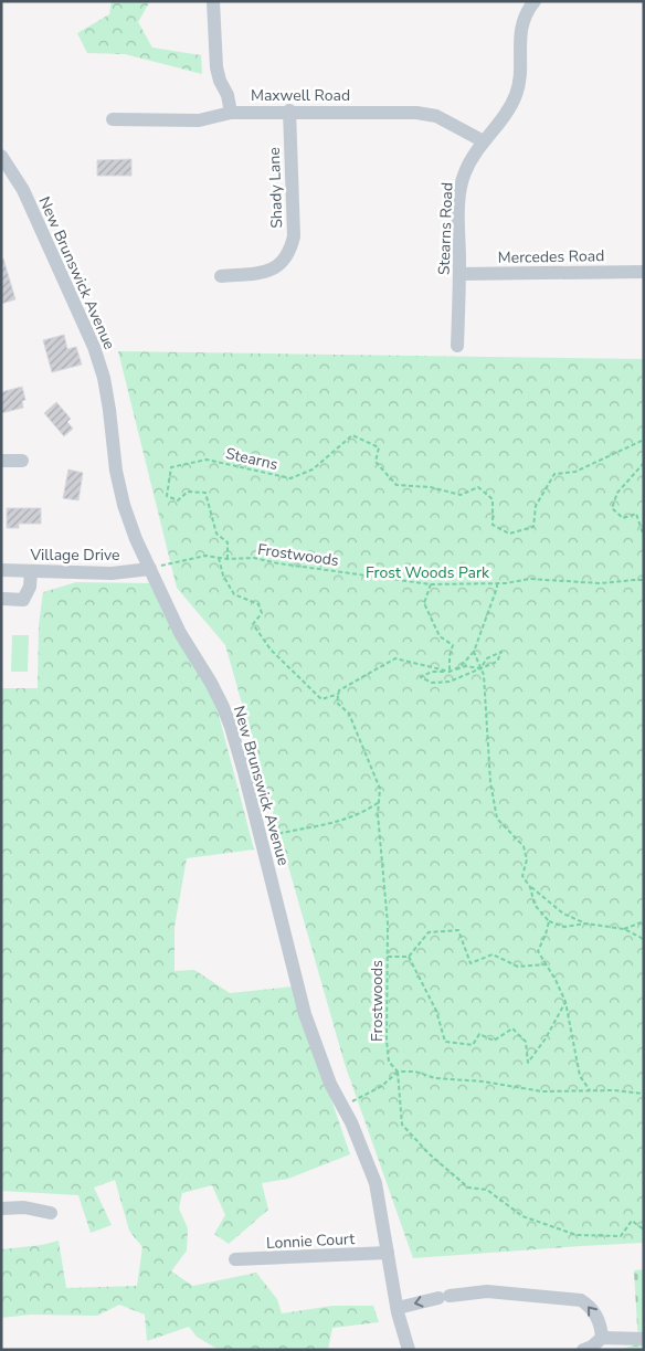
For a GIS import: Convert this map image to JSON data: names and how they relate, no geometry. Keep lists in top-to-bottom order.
{
  "streets": {
    "street": [
      "Maxwell Road",
      "Shady Lane",
      "Stearns Road",
      "Mercedes Road",
      "New Brunswick Avenue",
      "Village Drive",
      "Lonnie Court"
    ],
    "path": ["Stearns", "Frostwoods"]
  },
  "crossings": [
    ["Maxwell Road", "Shady Lane"],
    ["Maxwell Road", "Stearns Road"],
    ["Stearns Road", "Mercedes Road"],
    ["New Brunswick Avenue", "Village Drive"],
    ["New Brunswick Avenue", "Frostwoods"],
    ["New Brunswick Avenue", "Lonnie Court"],
    ["Stearns", "Frostwoods"],
    ["Village Drive", "Frostwoods"]
  ],
  "parks": ["Frost Woods Park"]
}
